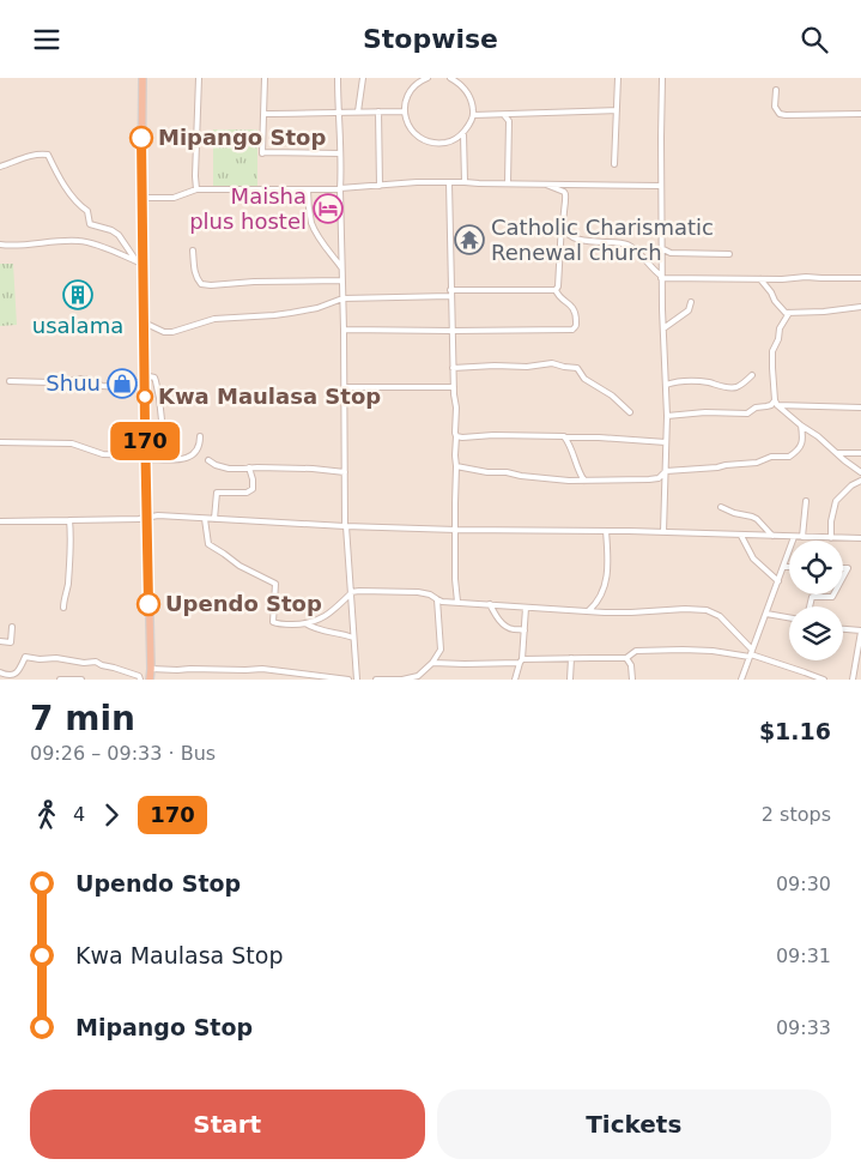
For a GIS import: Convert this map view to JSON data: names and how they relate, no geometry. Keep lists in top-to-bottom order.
{
  "places": {
    "other": ["Mipango Stop", "Kwa Maulasa Stop", "Upendo Stop"],
    "hotel": ["Maisha plus hostel"],
    "temple": ["Catholic Charismatic Renewal church"],
    "building": ["usalama"],
    "shop": ["Shuu"]
  },
  "lines": ["bus line 170"],
  "page": {
    "header": "Stopwise",
    "on_map": "170",
    "heading": ["7 min", "09:26 – 09:33 · Bus", "$1.16"],
    "legs": ["4", "170", "2 stops"],
    "list": [
      {
        "name": "Upendo Stop",
        "value": "09:30"
      },
      {
        "name": "Kwa Maulasa Stop",
        "value": "09:31"
      },
      {
        "name": "Mipango Stop",
        "value": "09:33"
      }
    ],
    "buttons": ["Start", "Tickets"]
  }
}
